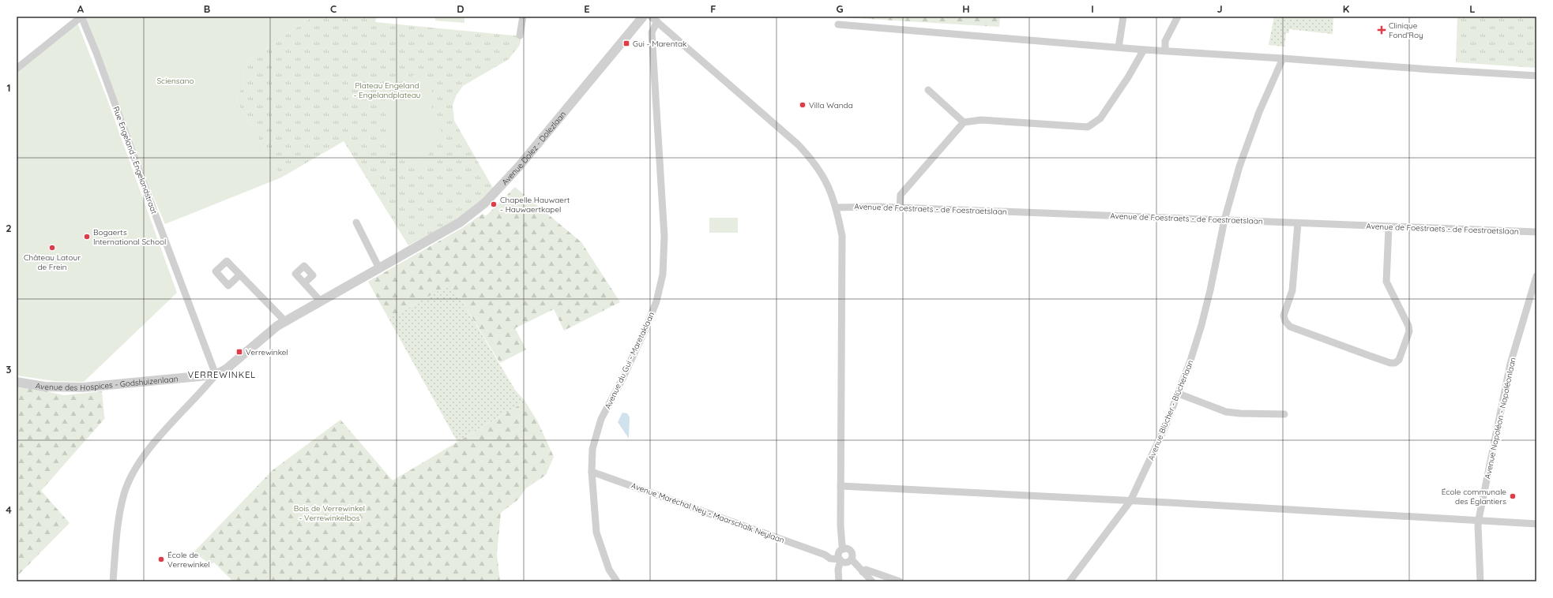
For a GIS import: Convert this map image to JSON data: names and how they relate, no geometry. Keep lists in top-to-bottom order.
{
  "streets": {
    "street": [
      "Avenue Dolez - Dolezlaan",
      "Rue Engeland - Engelandstraat",
      "Avenue de Foestraets - de Foestraetslaan",
      "Avenue du Gui - Maretaklaan",
      "Avenue des Hospices - Godshuizenlaan",
      "Avenue Blücher - Blücherlaan",
      "Avenue Napoléon - Napoléonlaan",
      "Avenue Maréchal Ney - Maarschalk Neylaan"
    ]
  },
  "crossings": [
    ["Avenue Dolez - Dolezlaan", "Rue Engeland - Engelandstraat"],
    ["Avenue Dolez - Dolezlaan", "Avenue des Hospices - Godshuizenlaan"],
    ["Rue Engeland - Engelandstraat", "Avenue des Hospices - Godshuizenlaan"],
    ["Avenue de Foestraets - de Foestraetslaan", "Avenue Blücher - Blücherlaan"],
    ["Avenue du Gui - Maretaklaan", "Avenue Maréchal Ney - Maarschalk Neylaan"]
  ],
  "districts": ["VERREWINKEL"],
  "parks": ["Sciensano", "Plateau Engeland - Engelandplateau", "Bois de Verrewinkel - Verrewinkelbos"],
  "places": {
    "health": ["Clinique Fond'Roy"],
    "transit": ["Gui - Marentak", "Verrewinkel"],
    "other": [
      "Villa Wanda",
      "Chapelle Hauwaert - Hauwaertkapel",
      "Bogaerts International School",
      "Château Latour de Frein",
      "École communale des Églantiers",
      "École de Verrewinkel"
    ]
  },
  "grid": {
    "columns": [
      "A",
      "B",
      "C",
      "D",
      "E",
      "F",
      "G",
      "H",
      "I",
      "J",
      "K",
      "L"
    ],
    "rows": [
      "1",
      "2",
      "3",
      "4"
    ]
  }
}
